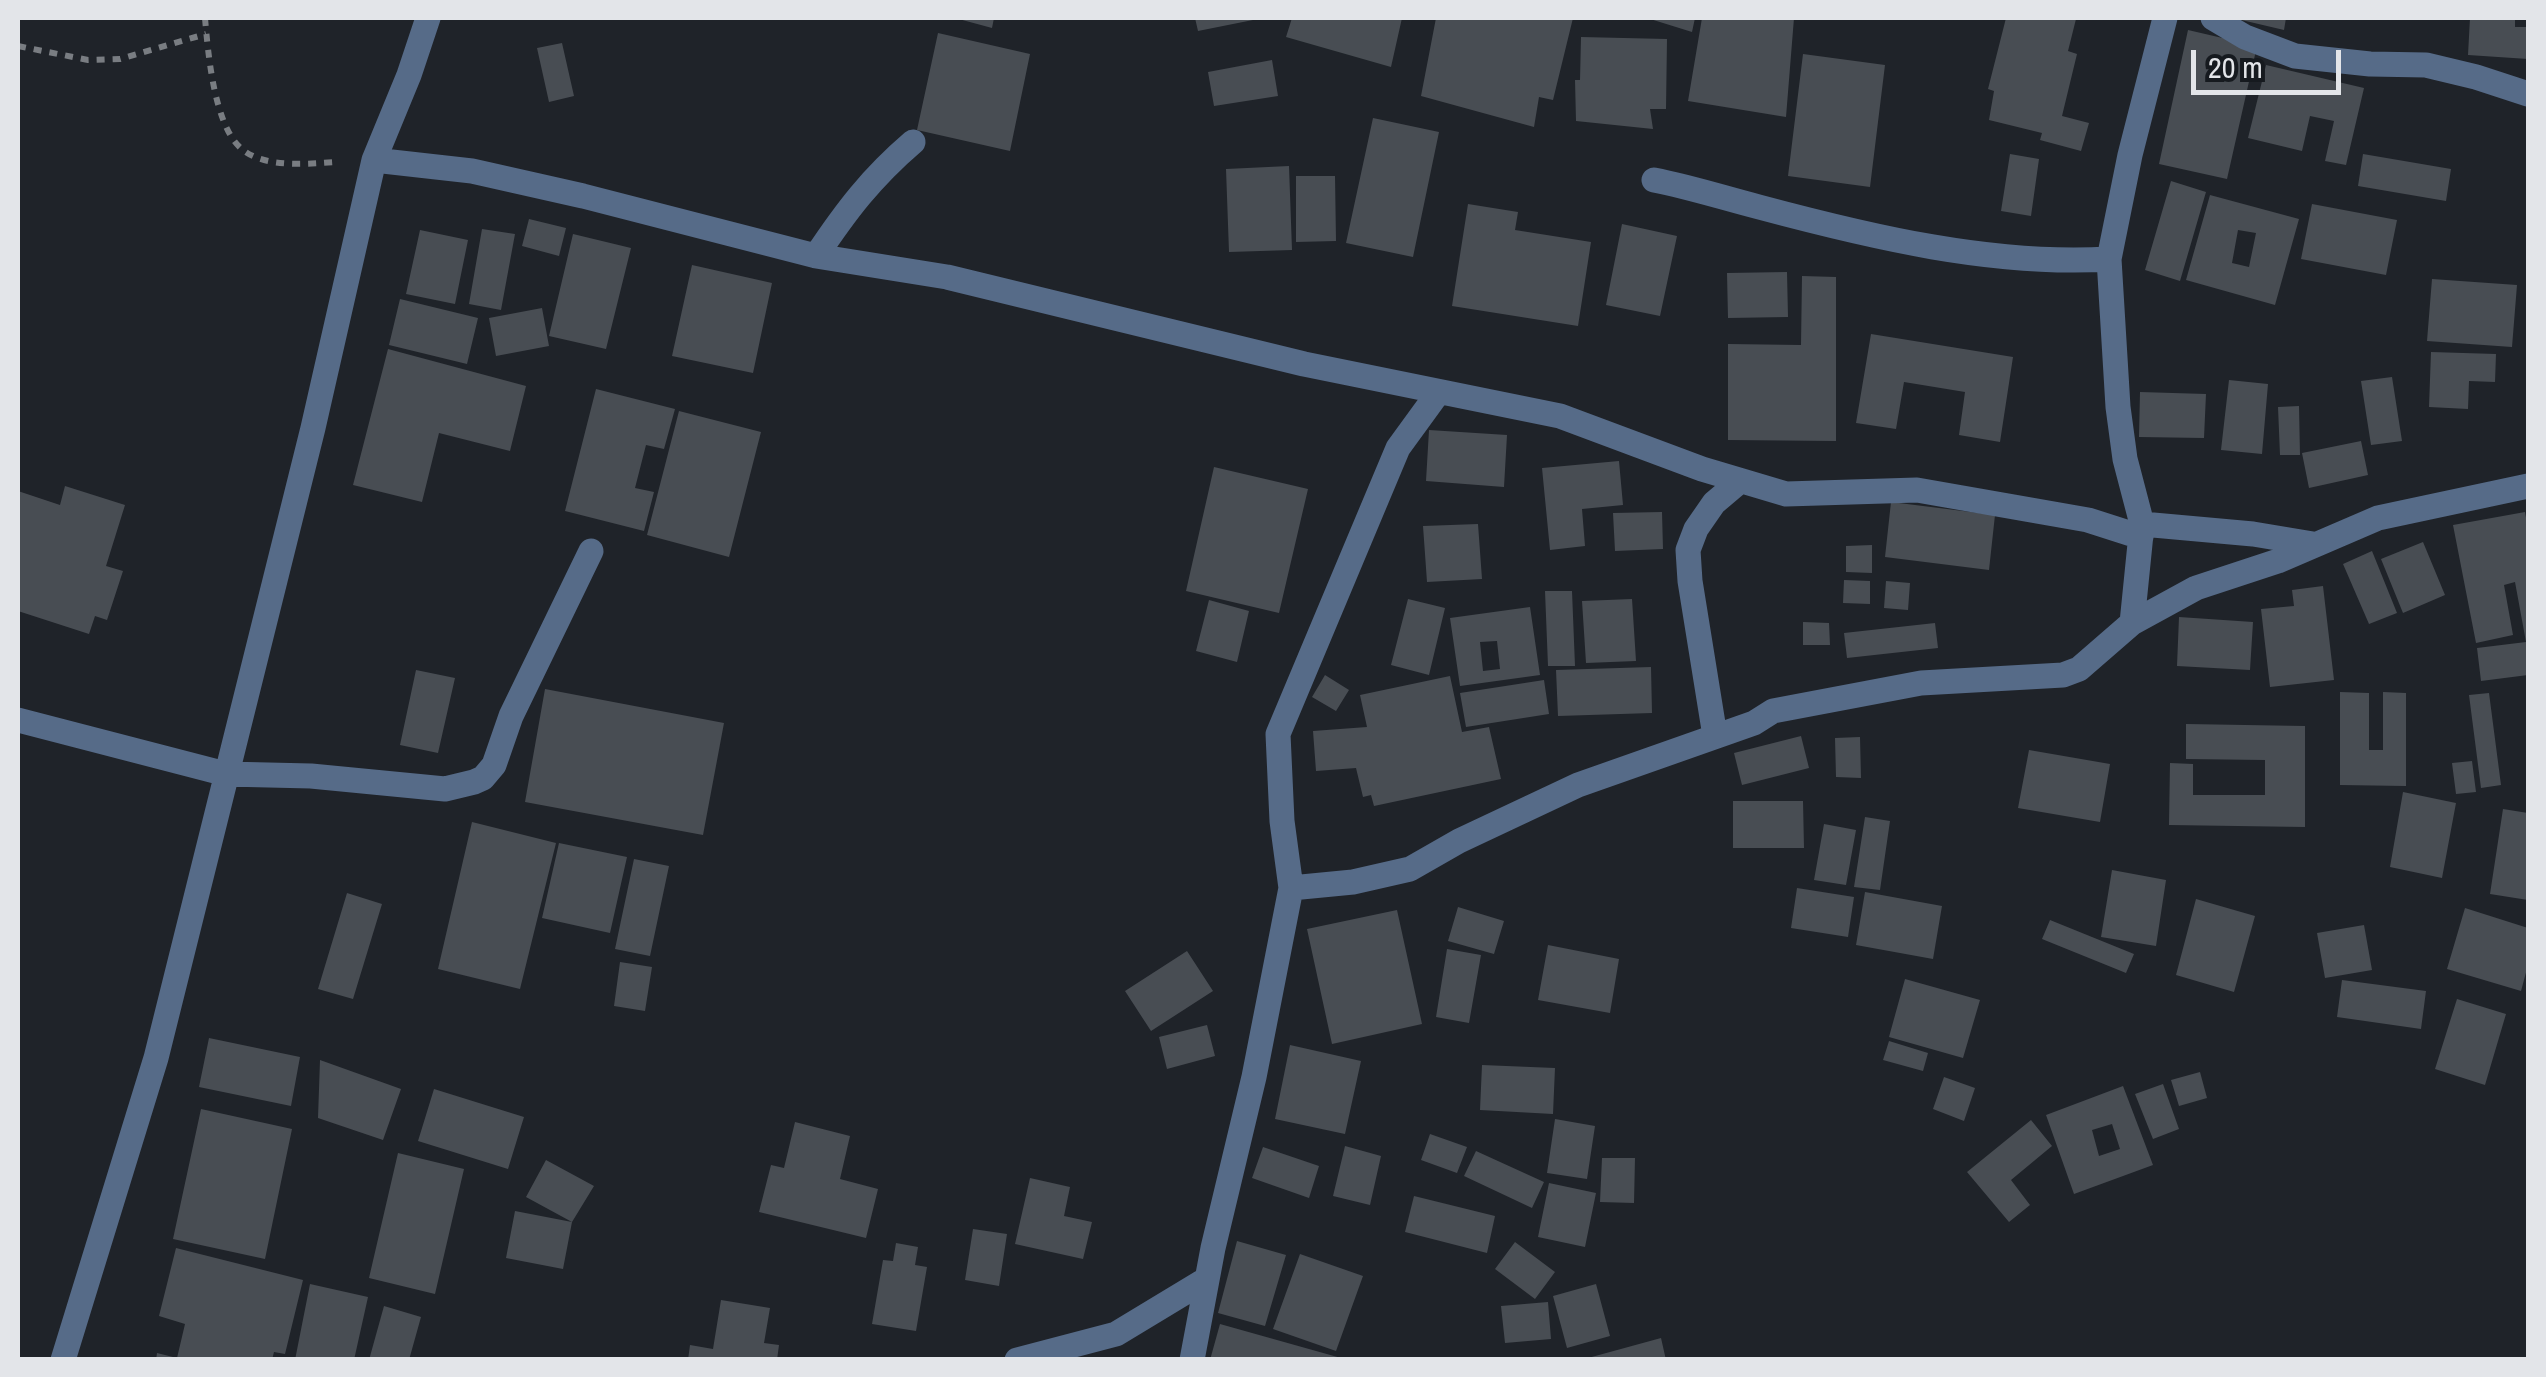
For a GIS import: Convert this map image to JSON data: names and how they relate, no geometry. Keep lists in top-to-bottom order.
{
  "scale_bar": "20 m"
}
